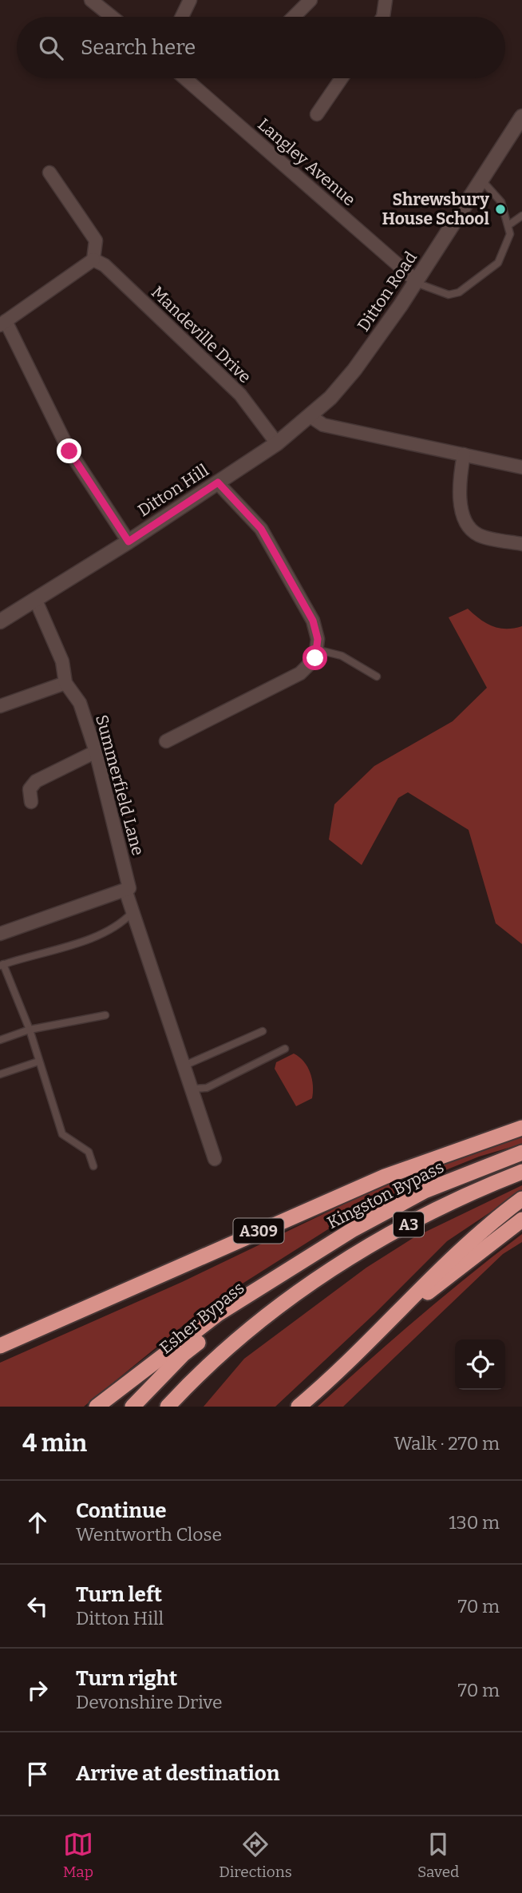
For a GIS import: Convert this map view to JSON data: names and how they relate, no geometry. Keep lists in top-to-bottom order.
{
  "streets": {
    "highway": [
      "Kingston Bypass",
      "A3",
      "A309",
      "Esher Bypass"
    ],
    "street": [
      "Langley Avenue",
      "Ditton Road",
      "Mandeville Drive",
      "Ditton Hill",
      "Summerfield Lane"
    ]
  },
  "crossings": [
    ["Langley Avenue", "Ditton Road"],
    ["Ditton Road", "Ditton Hill"],
    ["Mandeville Drive", "Ditton Hill"],
    ["Ditton Hill", "Summerfield Lane"],
    ["Kingston Bypass", "A3"],
    ["Kingston Bypass", "Esher Bypass"],
    ["A3", "Esher Bypass"]
  ],
  "places": ["Shrewsbury House School"],
  "page": {
    "search": "Search here",
    "heading": ["4 min", "Walk · 270 m"],
    "list": [
      ["Continue", "Wentworth Close", "130 m"],
      ["Turn left", "Ditton Hill", "70 m"],
      ["Turn right", "Devonshire Drive", "70 m"],
      "Arrive at destination"
    ],
    "nav": ["Map", "Directions", "Saved"]
  }
}
